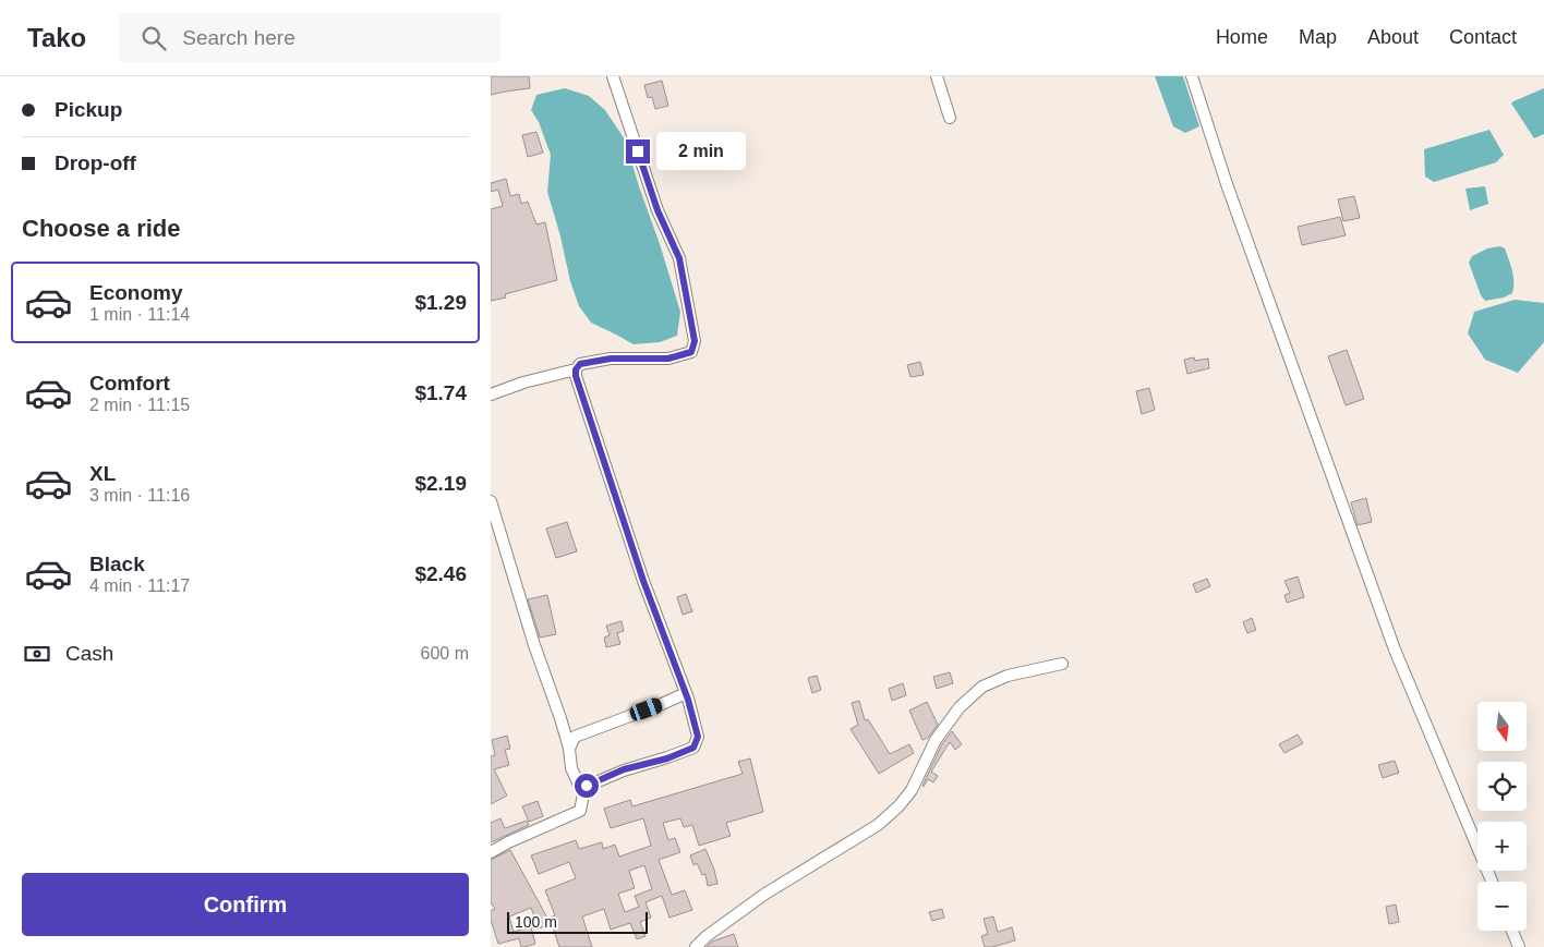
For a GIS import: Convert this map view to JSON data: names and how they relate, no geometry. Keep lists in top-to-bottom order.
{
  "scale_bar": "100 m",
  "north": "bottom",
  "page": {
    "header": "Tako",
    "search": "Search here",
    "nav": [
      "Home",
      "Map",
      "About",
      "Contact"
    ],
    "banner": ["Pickup", "Drop-off"],
    "bubble": "2 min",
    "heading": "Choose a ride",
    "list": [
      {
        "name": "Economy",
        "note": "1 min · 11:14",
        "value": "$1.29"
      },
      {
        "name": "Comfort",
        "note": "2 min · 11:15",
        "value": "$1.74"
      },
      {
        "name": "XL",
        "note": "3 min · 11:16",
        "value": "$2.19"
      },
      {
        "name": "Black",
        "note": "4 min · 11:17",
        "value": "$2.46"
      }
    ],
    "pay": ["Cash", "600 m"],
    "map_buttons": ["+", "−"],
    "buttons": "Confirm",
    "scale": "100 m"
  }
}
